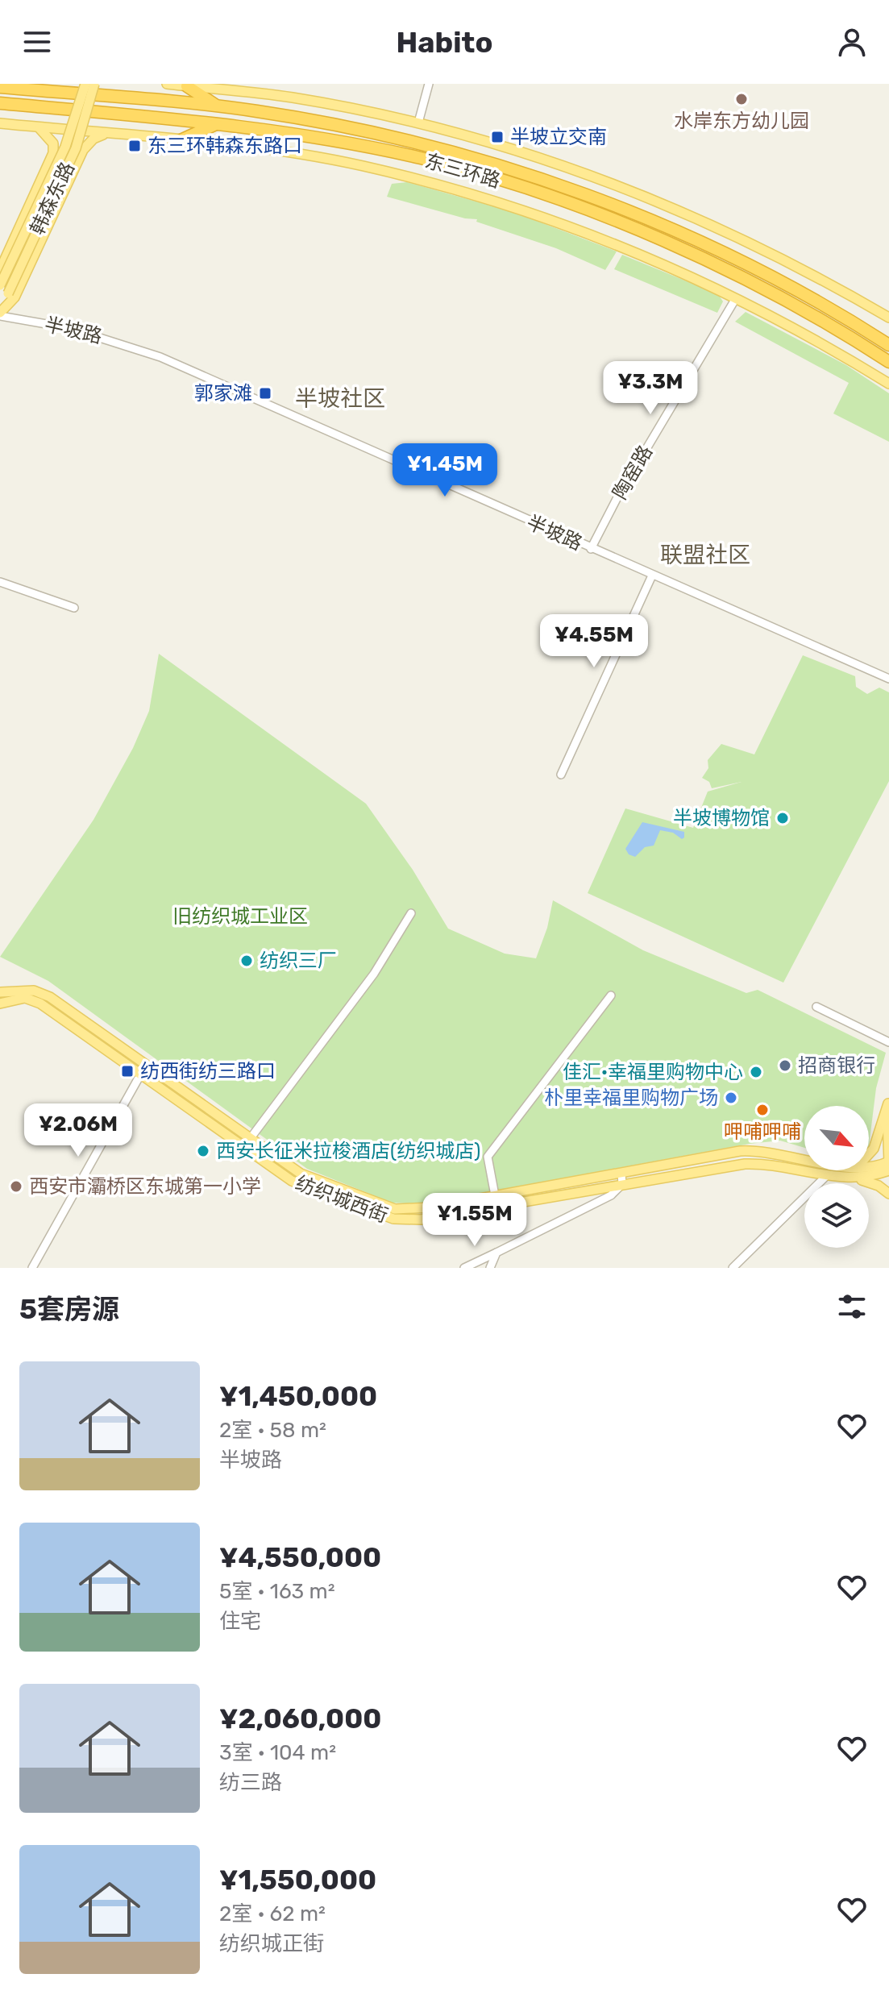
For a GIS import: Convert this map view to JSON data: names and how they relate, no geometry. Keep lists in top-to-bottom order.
{
  "streets": {
    "highway": ["东三环路"],
    "main road": ["韩森东路", "纺织城西街"],
    "street": ["半坡路", "陶窑路"]
  },
  "crossings": [
    ["韩森东路", "半坡路"],
    ["半坡路", "陶窑路"]
  ],
  "districts": ["半坡社区", "联盟社区"],
  "parks": ["旧纺织城工业区"],
  "places": {
    "other": [
      "水岸东方幼儿园",
      "半坡博物馆",
      "纺织三厂",
      "招商银行",
      "佳汇·幸福里购物中心",
      "朴里幸福里购物广场",
      "呷哺呷哺",
      "西安长征米拉梭酒店(纺织城店)",
      "西安市灞桥区东城第一小学"
    ],
    "transit": [
      "半坡立交南",
      "东三环韩森东路口",
      "郭家滩",
      "纺西街纺三路口"
    ]
  },
  "north": "bottom right",
  "page": {
    "header": "Habito",
    "price": [
      "¥3.3M",
      "¥1.45M",
      "¥4.55M",
      "¥2.06M",
      "¥1.55M"
    ],
    "heading": "5套房源",
    "list": [
      {
        "name": "¥1,450,000",
        "note": "2室 · 58 m² · 半坡路"
      },
      {
        "name": "¥4,550,000",
        "note": "5室 · 163 m² · 住宅"
      },
      {
        "name": "¥2,060,000",
        "note": "3室 · 104 m² · 纺三路"
      },
      {
        "name": "¥1,550,000",
        "note": "2室 · 62 m² · 纺织城正街"
      }
    ]
  }
}
